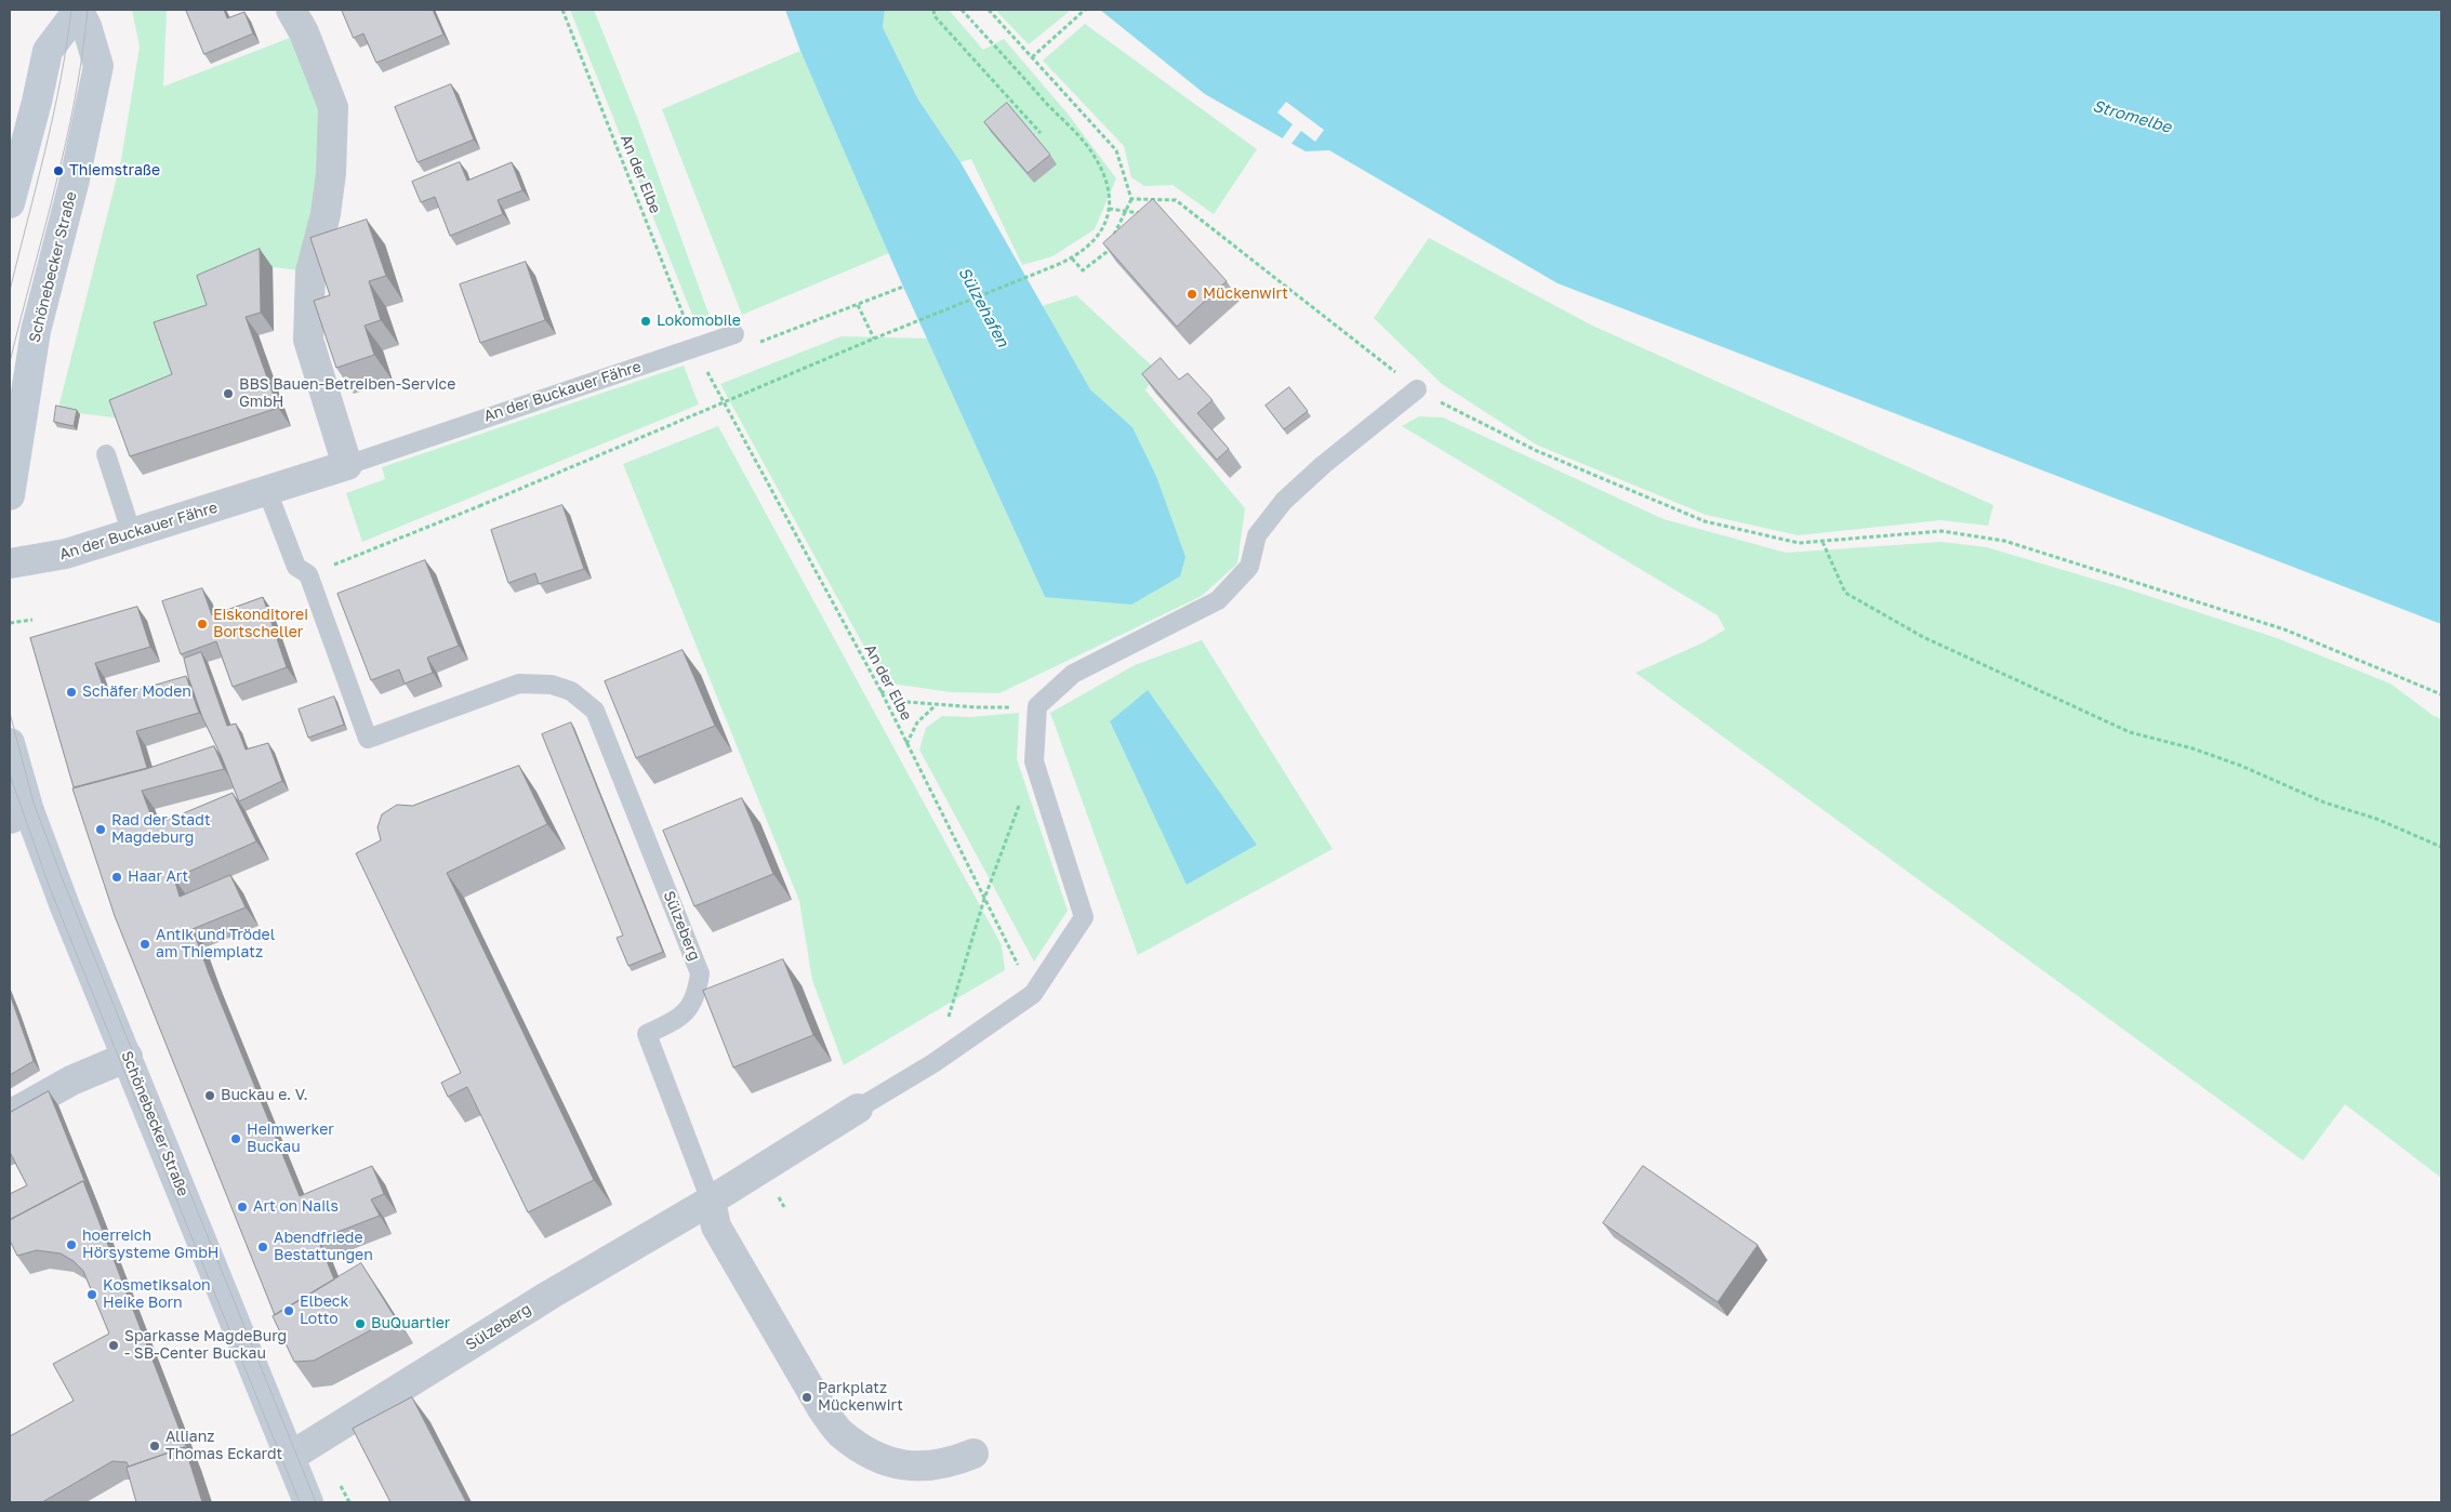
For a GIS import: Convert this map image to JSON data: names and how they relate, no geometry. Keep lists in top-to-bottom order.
{
  "streets": {
    "main road": ["Schönebecker Straße"],
    "street": ["An der Buckauer Fähre", "Sülzeberg"],
    "path": ["An der Elbe"]
  },
  "crossings": [
    ["An der Elbe", "An der Buckauer Fähre"],
    ["Schönebecker Straße", "Sülzeberg"]
  ],
  "water": ["Stromelbe", "Sülzehafen"],
  "places": [
    "Thiemstraße",
    "Mückenwirt",
    "Lokomobile",
    "BBS Bauen-Betreiben-Service GmbH",
    "Eiskonditorei Bortscheller",
    "Schäfer Moden",
    "Rad der Stadt Magdeburg",
    "Haar Art",
    "Antik und Trödel am Thiemplatz",
    "Buckau e. V.",
    "Heimwerker Buckau",
    "Art on Nails",
    "hoerreich Hörsysteme GmbH",
    "Abendfriede Bestattungen",
    "Kosmetiksalon Heike Born",
    "Elbeck Lotto",
    "BuQuartier",
    "Sparkasse MagdeBurg - SB-Center Buckau",
    "Parkplatz Mückenwirt",
    "Allianz Thomas Eckardt"
  ]
}
